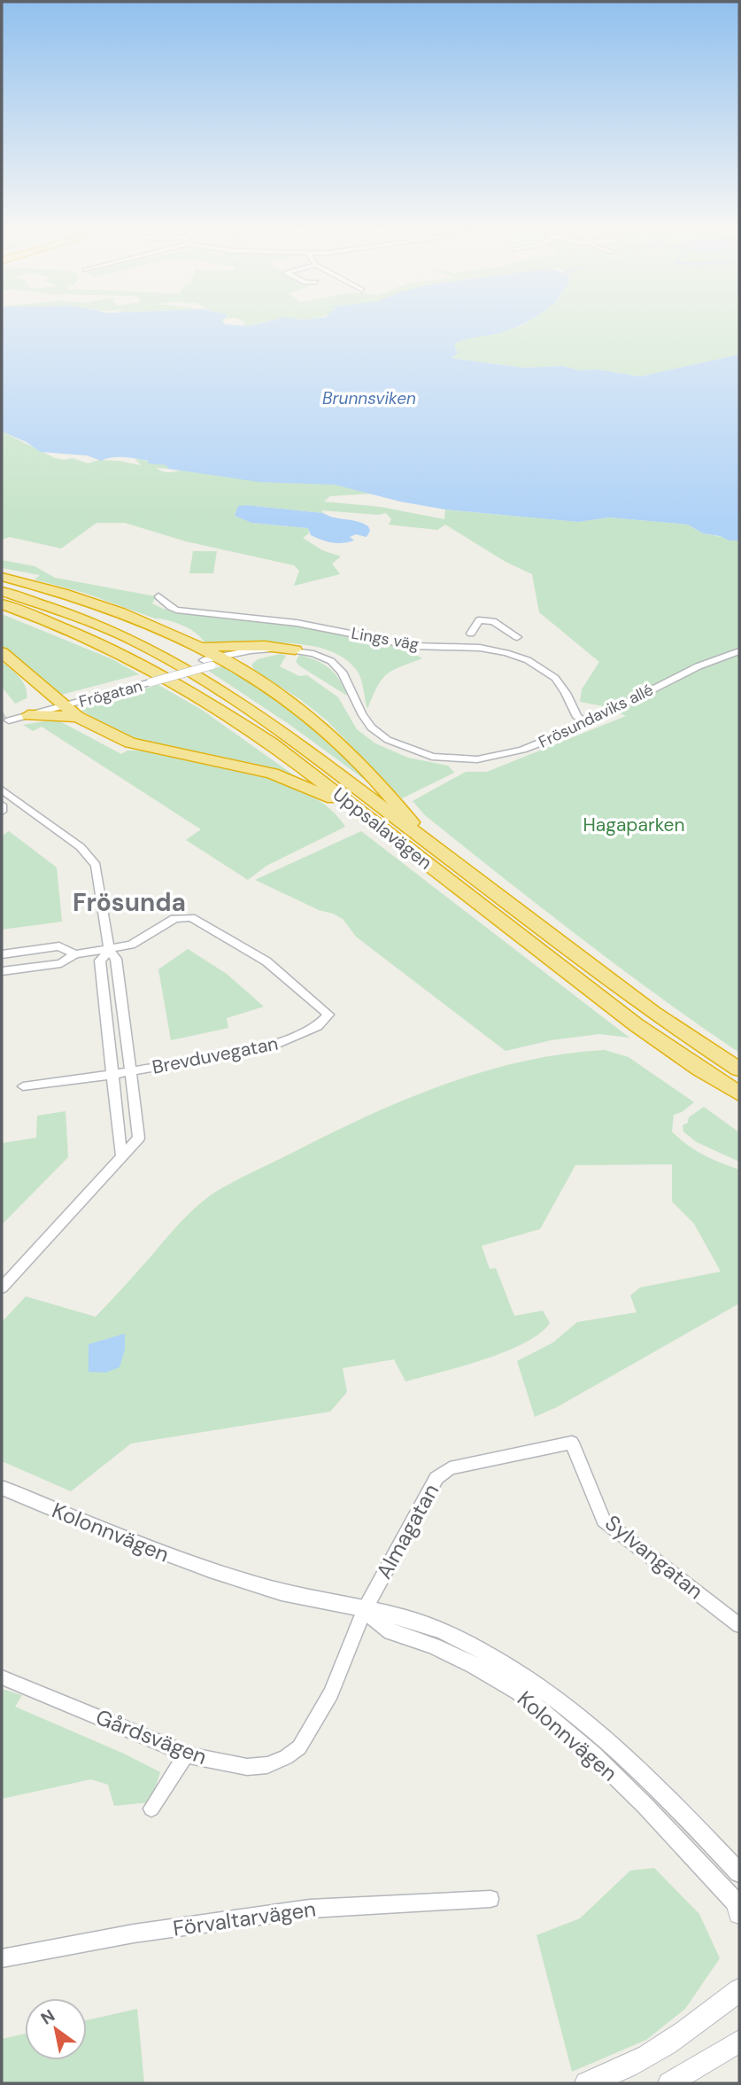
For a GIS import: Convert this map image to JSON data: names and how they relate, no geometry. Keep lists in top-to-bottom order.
{
  "streets": {
    "highway": ["Uppsalavägen"],
    "street": [
      "Lings väg",
      "Frögatan",
      "Frösundaviks allé",
      "Brevduvegatan",
      "Almagatan",
      "Kolonnvägen",
      "Sylvangatan",
      "Gårdsvägen",
      "Förvaltarvägen"
    ]
  },
  "crossings": [
    ["Lings väg", "Frösundaviks allé"],
    ["Frögatan", "Frösundaviks allé"],
    ["Almagatan", "Kolonnvägen"],
    ["Almagatan", "Sylvangatan"],
    ["Almagatan", "Gårdsvägen"],
    ["Kolonnvägen", "Gårdsvägen"]
  ],
  "districts": ["Frösunda"],
  "water": ["Brunnsviken"],
  "parks": ["Hagaparken"],
  "north": "top left"
}
